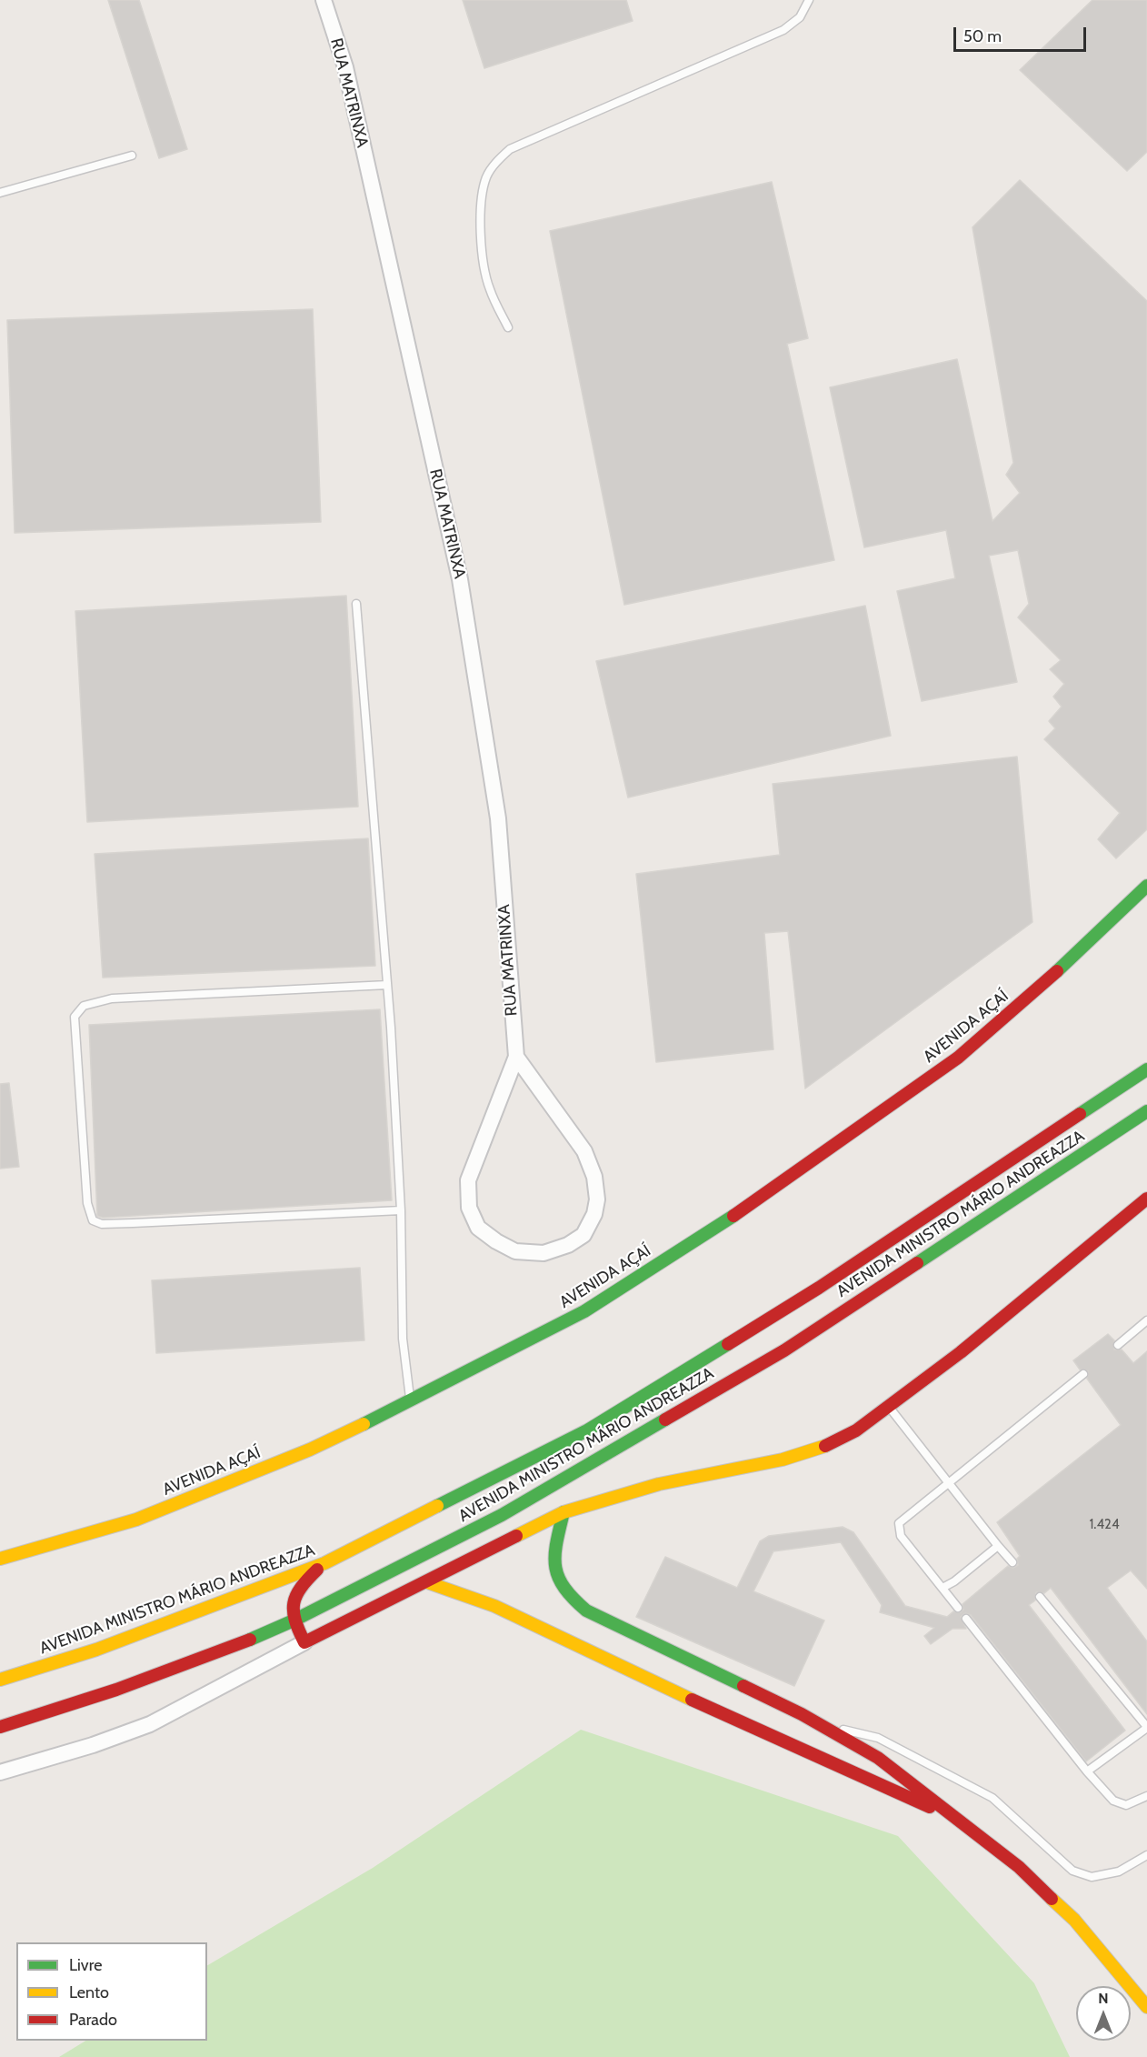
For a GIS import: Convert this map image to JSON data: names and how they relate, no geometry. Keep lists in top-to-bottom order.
{
  "streets": {
    "street": ["RUA MATRINXA", "AVENIDA AÇAÍ", "AVENIDA MINISTRO MÁRIO ANDREAZZA"]
  },
  "house_numbers": ["1.424"],
  "legend": ["Livre", "Lento", "Parado"],
  "scale_bar": "50 m",
  "north": "top"
}
